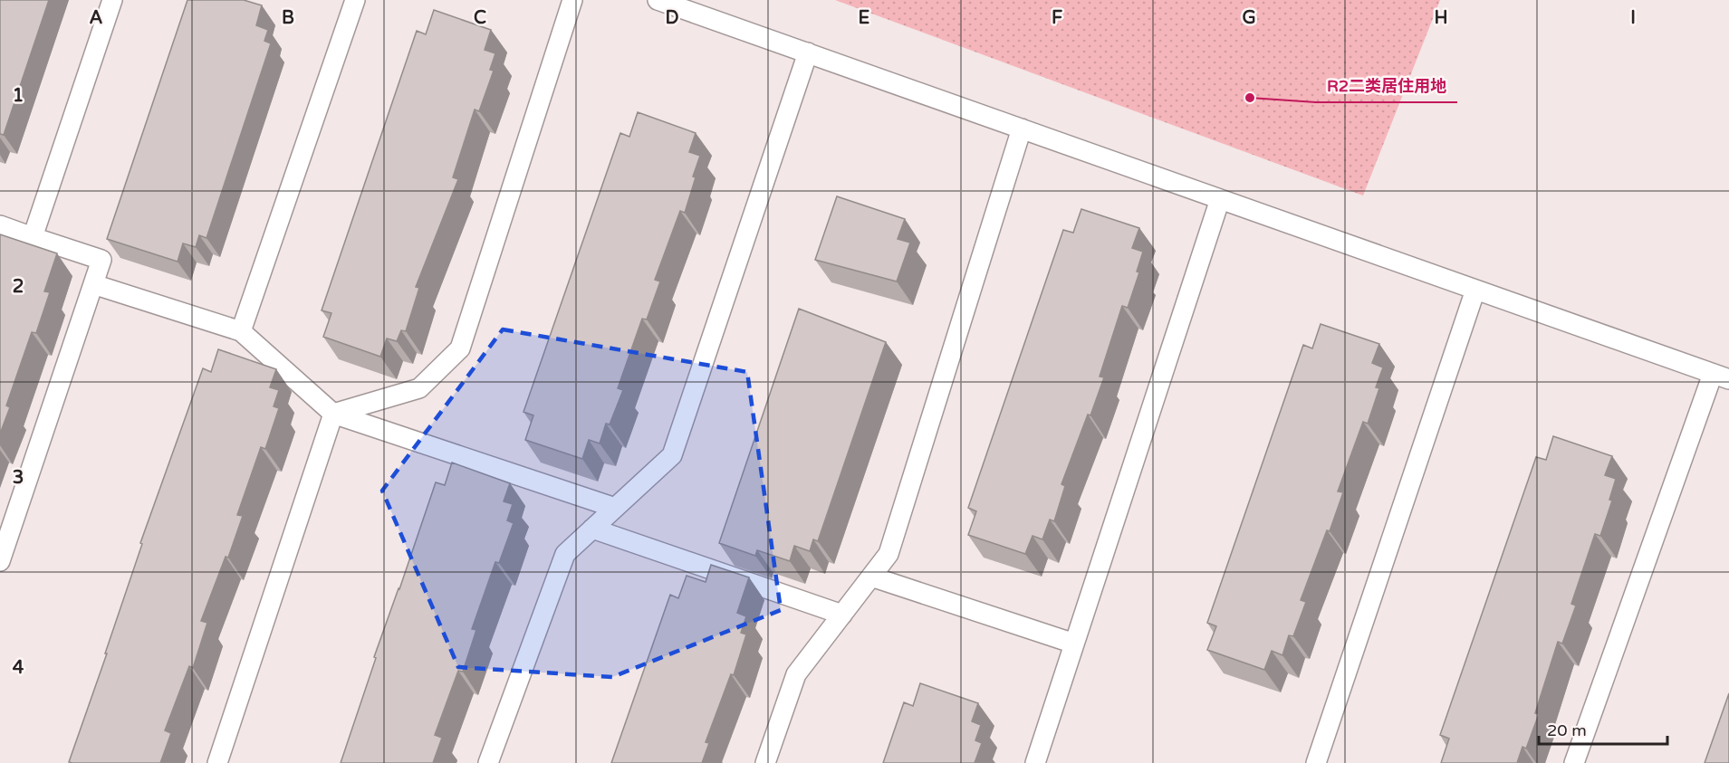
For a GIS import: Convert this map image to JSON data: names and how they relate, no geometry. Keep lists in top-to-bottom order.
{
  "places": ["R2二类居住用地"],
  "scale_bar": "20 m",
  "grid": {
    "columns": [
      "A",
      "B",
      "C",
      "D",
      "E",
      "F",
      "G",
      "H",
      "I"
    ],
    "rows": [
      "1",
      "2",
      "3",
      "4"
    ]
  }
}
